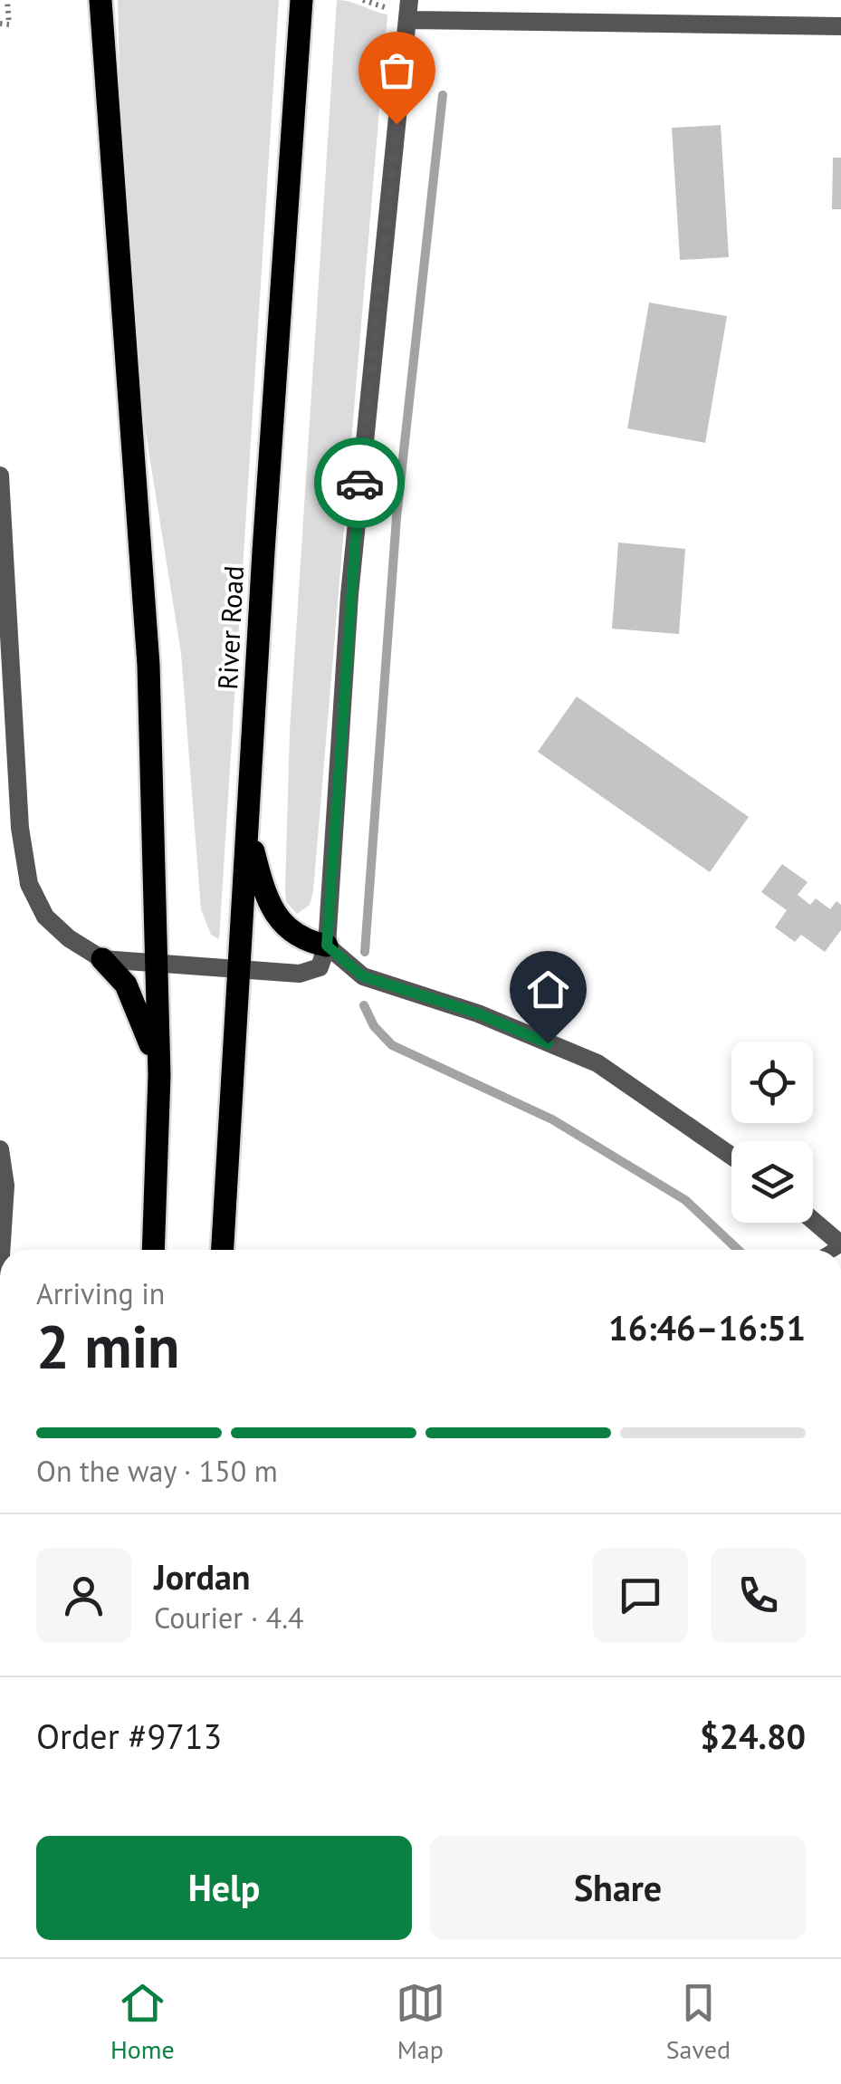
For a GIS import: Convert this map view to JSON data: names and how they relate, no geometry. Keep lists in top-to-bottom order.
{
  "streets": {
    "main road": ["River Road"]
  },
  "page": {
    "heading": ["2 min", "Arriving in", "16:46–16:51"],
    "panel": [
      "Jordan",
      "Courier · 4.4",
      "Order #9713",
      "$24.80"
    ],
    "bar": "On the way · 150 m",
    "buttons": ["Help", "Share"],
    "tabs": ["Home", "Map", "Saved"]
  }
}
